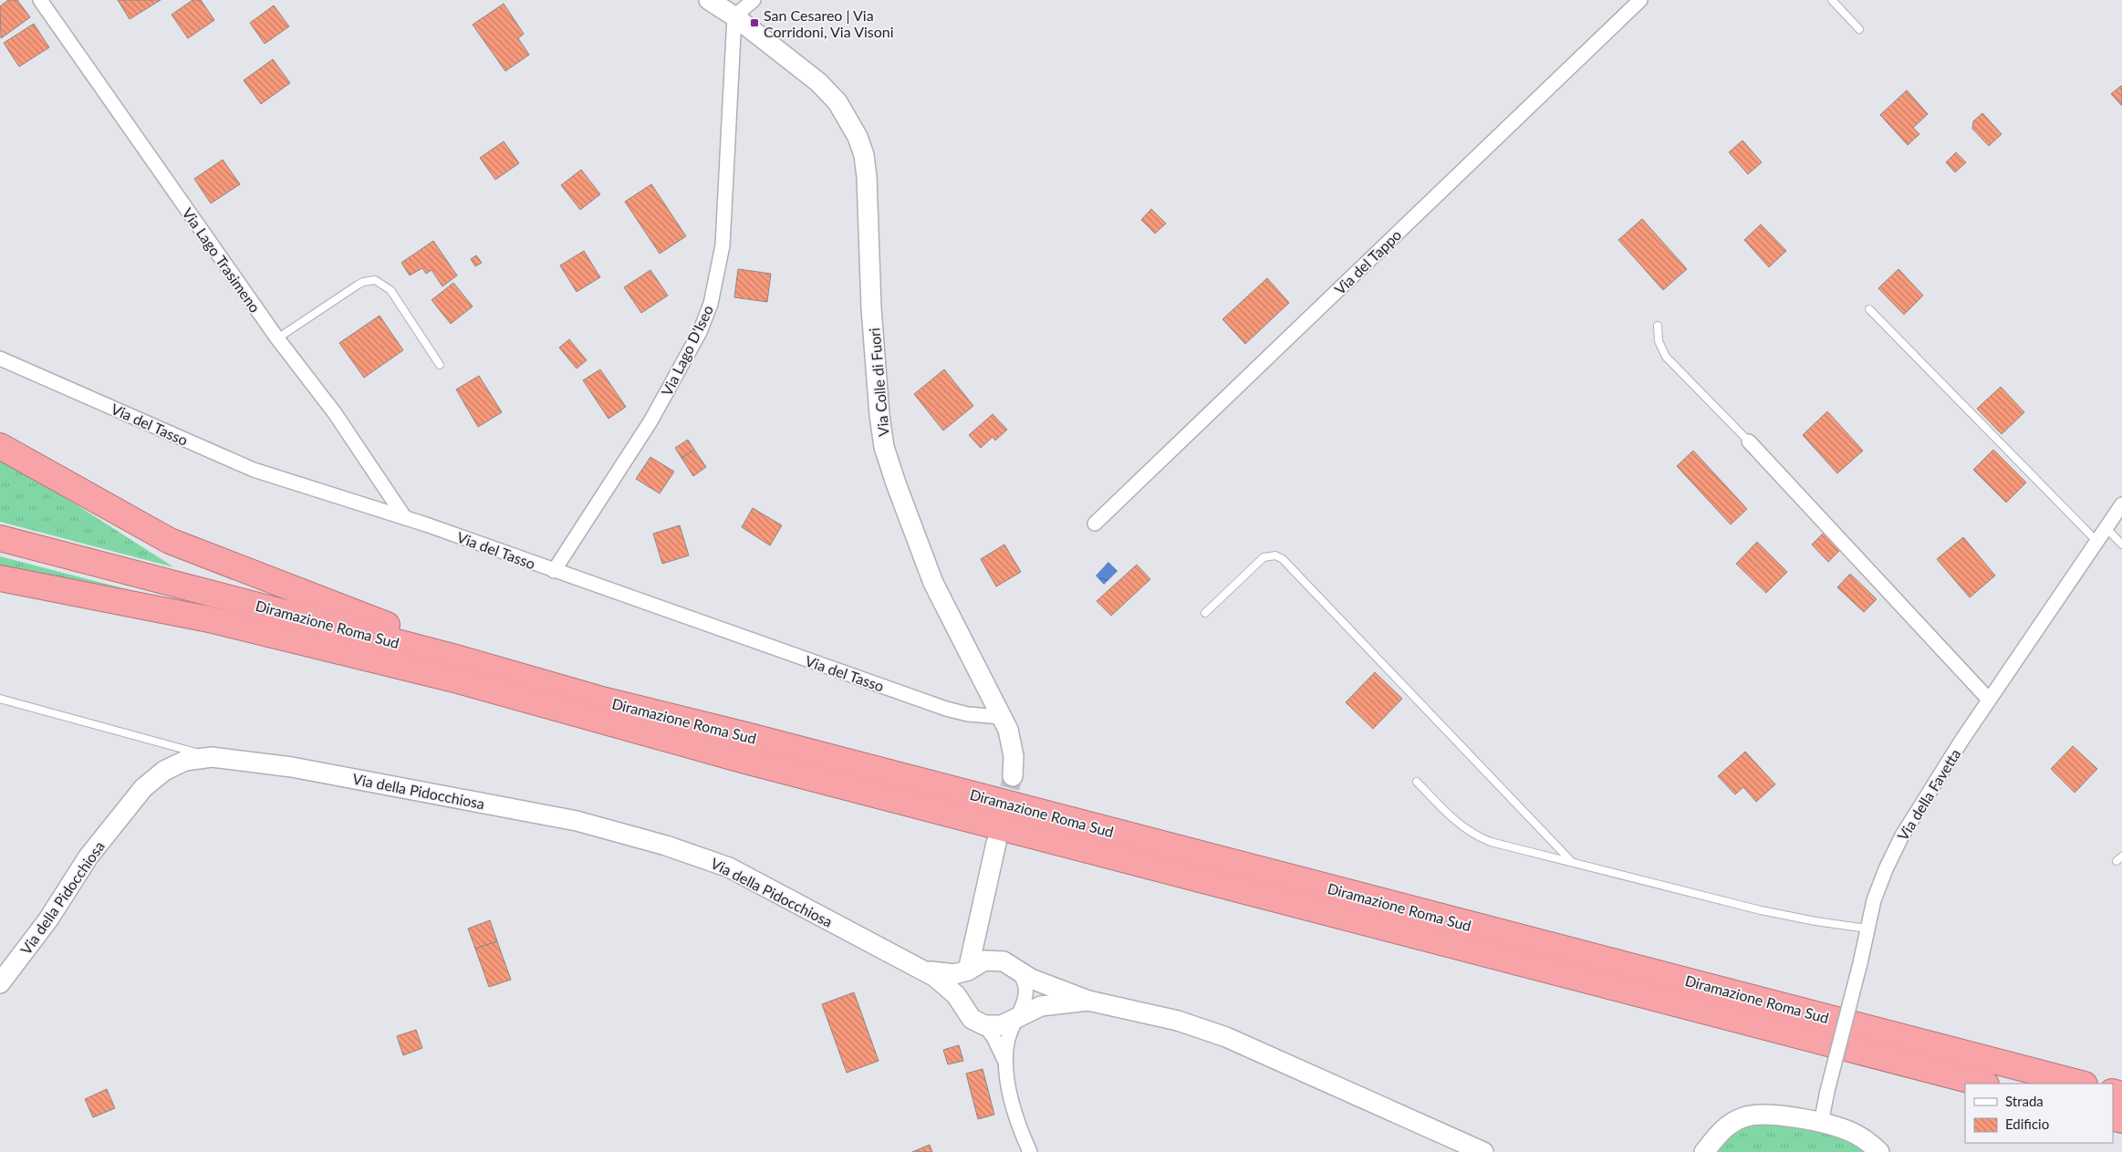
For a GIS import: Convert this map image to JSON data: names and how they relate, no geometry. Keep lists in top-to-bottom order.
{
  "streets": {
    "highway": ["Diramazione Roma Sud"],
    "street": [
      "Via Lago Trasimeno",
      "Via del Tappo",
      "Via Lago D'Iseo",
      "Via Colle di Fuori",
      "Via del Tasso",
      "Via della Pidocchiosa",
      "Via della Favetta"
    ]
  },
  "crossings": [
    ["Via Lago Trasimeno", "Via del Tasso"],
    ["Via Lago D'Iseo", "Via Colle di Fuori"],
    ["Via Lago D'Iseo", "Via del Tasso"],
    ["Via Colle di Fuori", "Via del Tasso"]
  ],
  "places": {
    "transit": ["San Cesareo | Via Corridoni, Via Visoni"]
  },
  "legend": ["Strada", "Edificio"]
}
